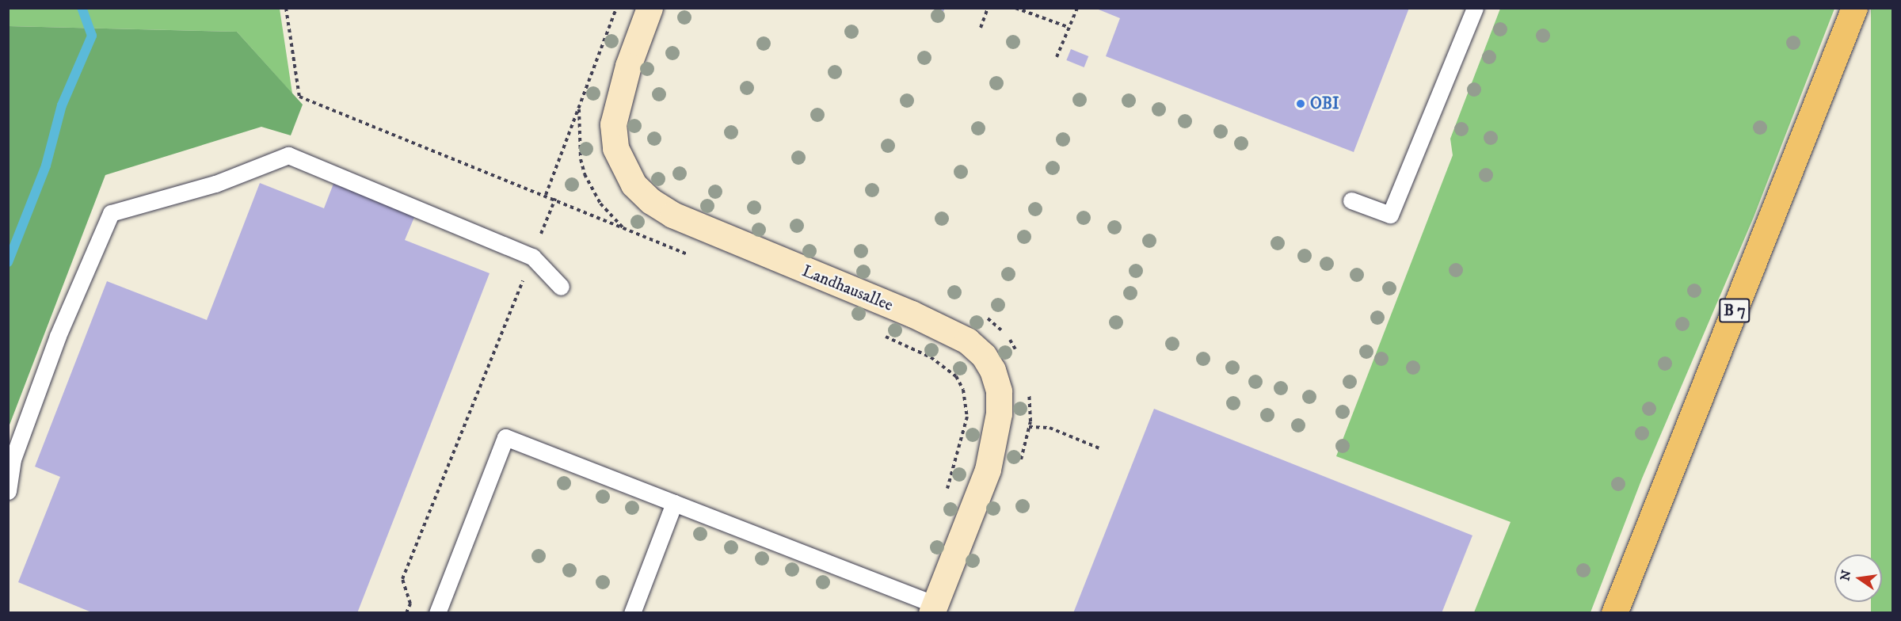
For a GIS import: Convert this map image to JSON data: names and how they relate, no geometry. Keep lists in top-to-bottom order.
{
  "streets": {
    "main road": ["B 7"],
    "street": ["Landhausallee"]
  },
  "places": ["OBI"],
  "north": "left"
}
